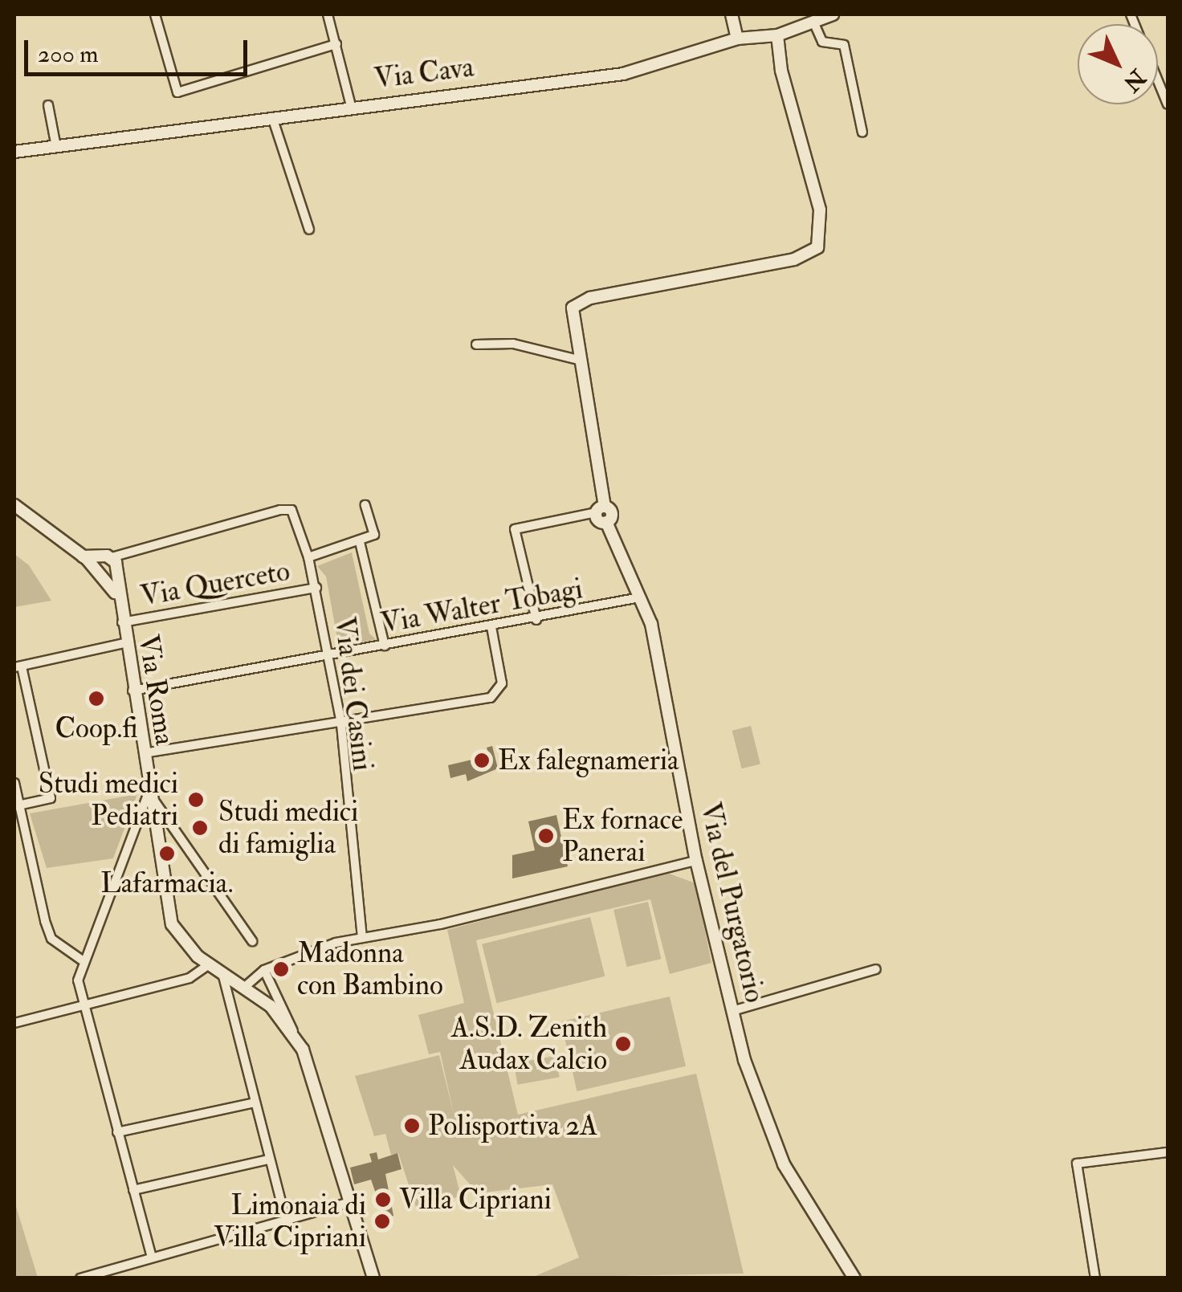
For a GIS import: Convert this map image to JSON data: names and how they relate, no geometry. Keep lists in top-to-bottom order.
{
  "streets": {
    "street": [
      "Via Cava",
      "Via Querceto",
      "Via Walter Tobagi",
      "Via Roma",
      "Via dei Casini",
      "Via del Purgatorio"
    ]
  },
  "crossings": [
    ["Via Querceto", "Via Roma"],
    ["Via Querceto", "Via dei Casini"],
    ["Via Walter Tobagi", "Via Roma"],
    ["Via Walter Tobagi", "Via dei Casini"],
    ["Via Walter Tobagi", "Via del Purgatorio"],
    ["Via Roma", "Via dei Casini"]
  ],
  "places": [
    "Coop.fi",
    "Ex falegnameria",
    "Studi medici Pediatri",
    "Studi medici di famiglia",
    "Ex fornace Panerai",
    "Lafarmacia.",
    "Madonna con Bambino",
    "A.S.D. Zenith Audax Calcio",
    "Polisportiva 2A",
    "Villa Cipriani",
    "Limonaia di Villa Cipriani"
  ],
  "scale_bar": "200 m",
  "north": "bottom right"
}
